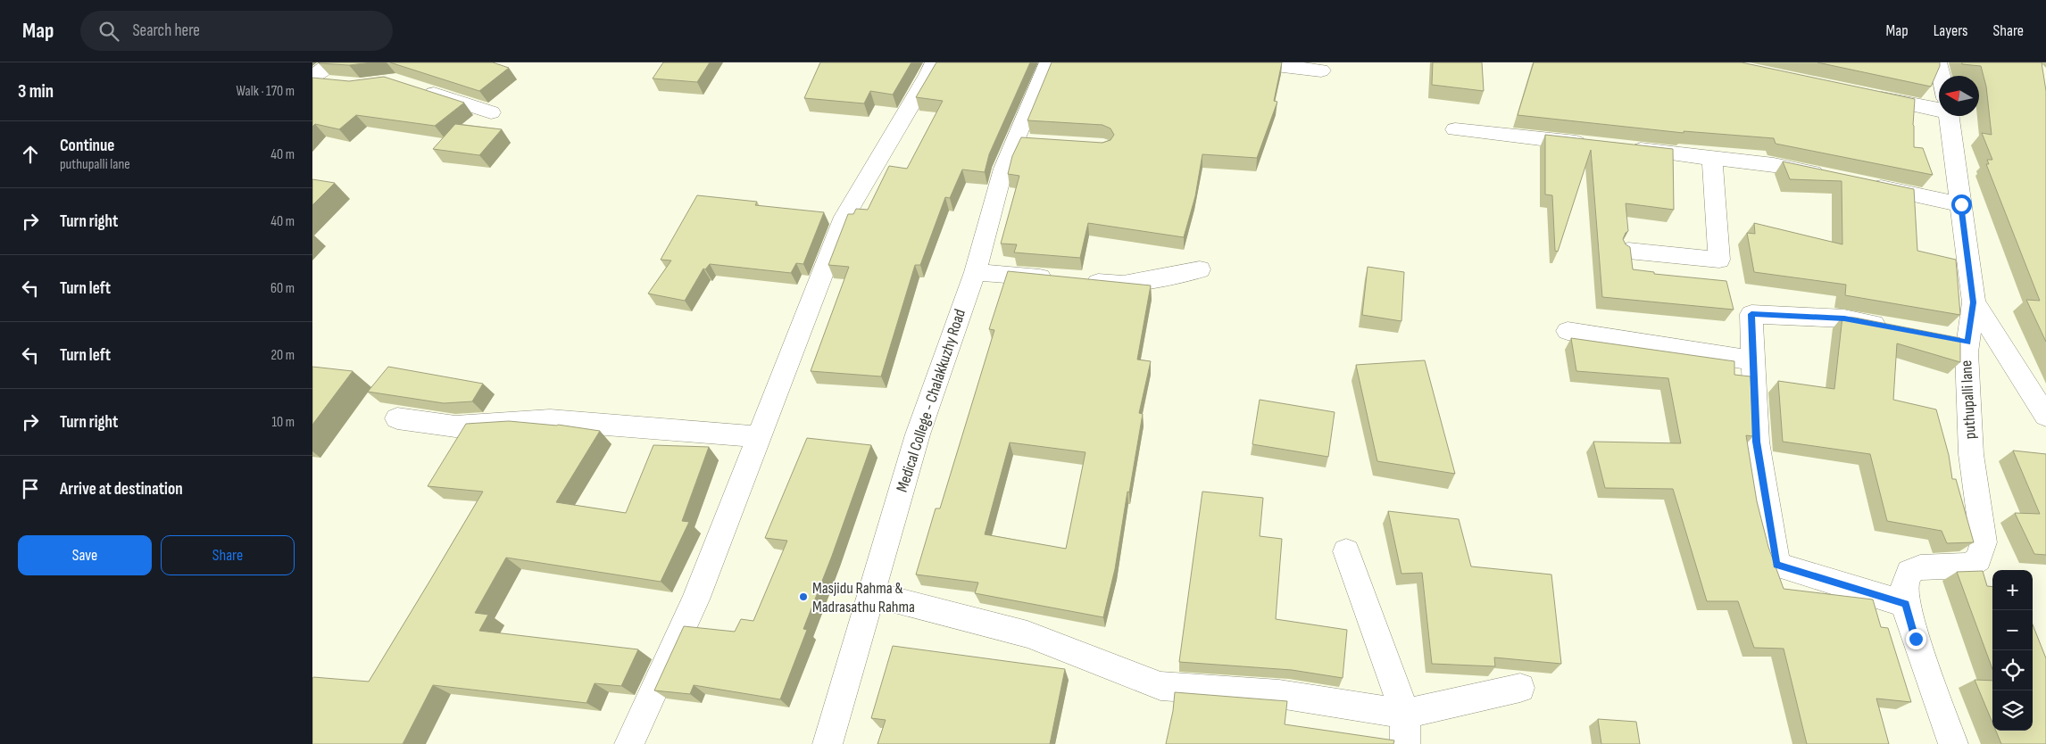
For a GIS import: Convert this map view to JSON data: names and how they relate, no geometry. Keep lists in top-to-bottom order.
{
  "streets": {
    "street": ["puthupalli lane", "Medical College - Chalakkuzhy Road"]
  },
  "places": ["Masjidu Rahma & Madrasathu Rahma"],
  "north": "left",
  "page": {
    "header": "Map",
    "search": "Search here",
    "nav": ["Map", "Layers", "Share"],
    "heading": ["3 min", "Walk · 170 m"],
    "list": [
      ["Continue", "puthupalli lane", "40 m"],
      ["Turn right", "40 m"],
      ["Turn left", "60 m"],
      ["Turn left", "20 m"],
      ["Turn right", "10 m"],
      "Arrive at destination"
    ],
    "buttons": ["Save", "Share"],
    "map_buttons": ["+", "−"]
  }
}
